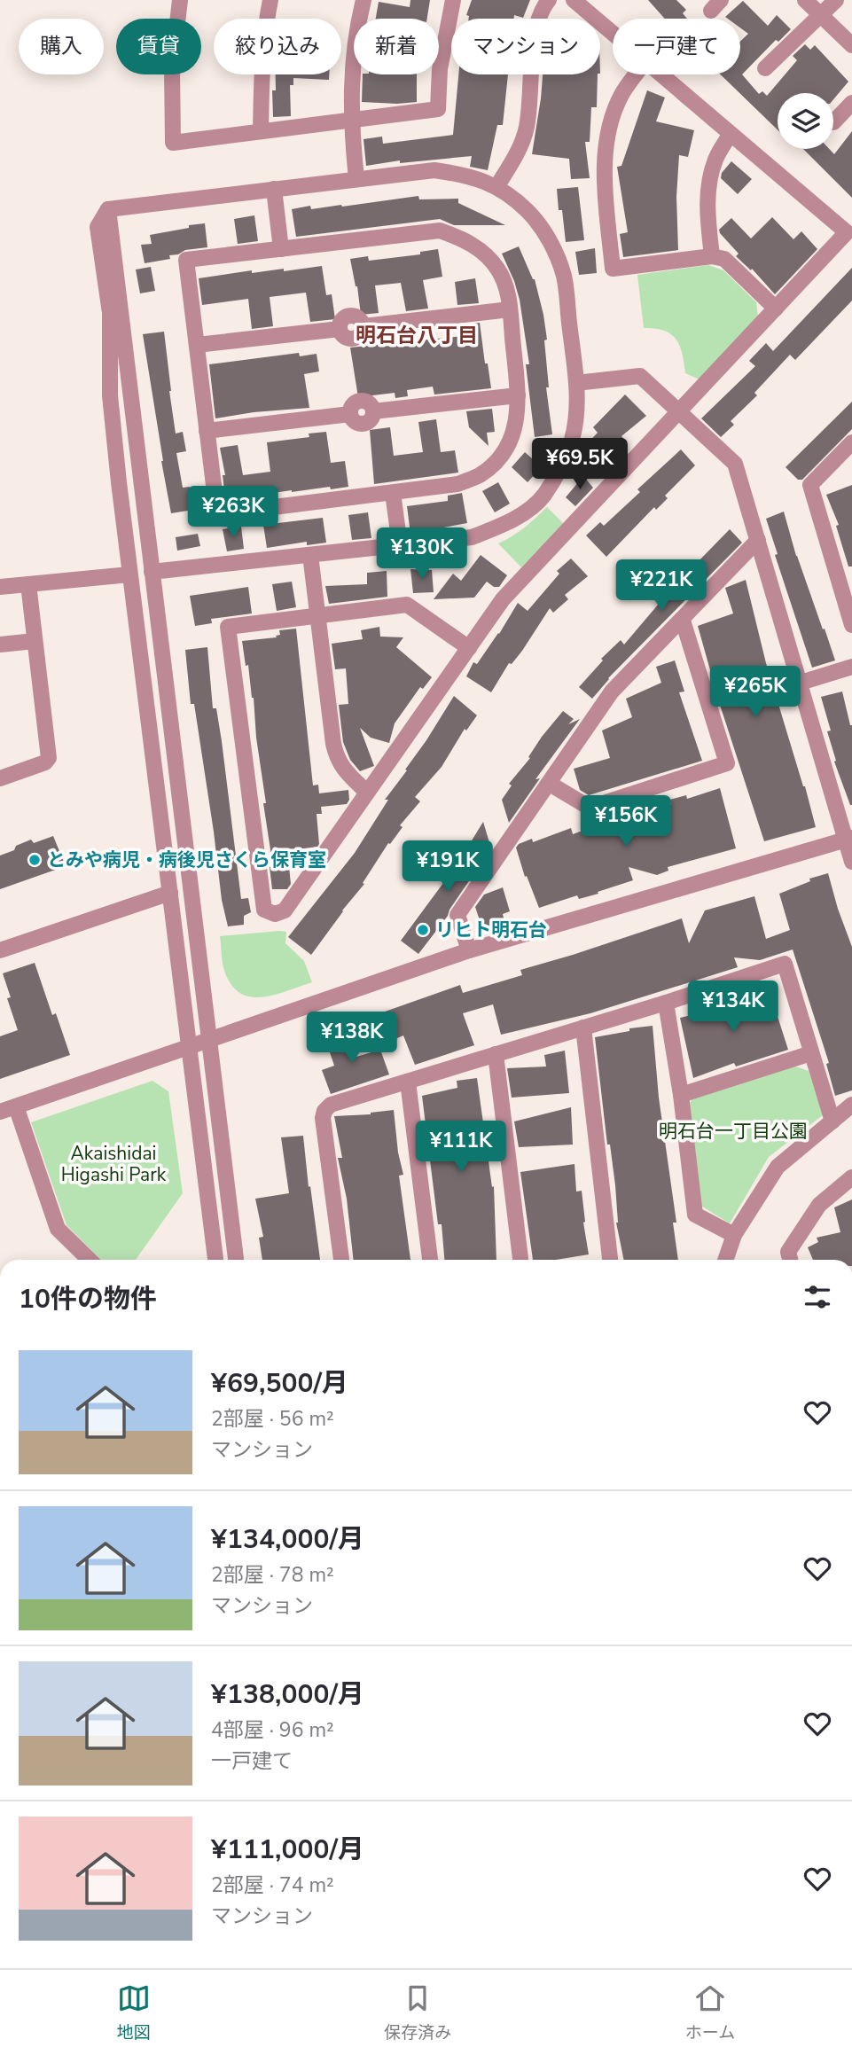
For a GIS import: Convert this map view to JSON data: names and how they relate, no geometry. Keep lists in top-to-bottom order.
{
  "districts": ["明石台八丁目"],
  "parks": ["明石台一丁目公園", "Akaishidai Higashi Park"],
  "places": ["とみや病児・病後児さくら保育室", "リヒト明石台"],
  "page": {
    "chip": [
      "購入",
      "賃貸",
      "絞り込み",
      "新着",
      "マンション",
      "一戸建て"
    ],
    "price": [
      "¥69.5K",
      "¥263K",
      "¥130K",
      "¥221K",
      "¥265K",
      "¥156K",
      "¥191K",
      "¥134K",
      "¥138K",
      "¥111K"
    ],
    "heading": "10件の物件",
    "list": [
      {
        "name": "¥69,500/月",
        "note": "2部屋 · 56 m² · マンション"
      },
      {
        "name": "¥134,000/月",
        "note": "2部屋 · 78 m² · マンション"
      },
      {
        "name": "¥138,000/月",
        "note": "4部屋 · 96 m² · 一戸建て"
      },
      {
        "name": "¥111,000/月",
        "note": "2部屋 · 74 m² · マンション"
      }
    ],
    "tabs": ["地図", "保存済み", "ホーム"]
  }
}
